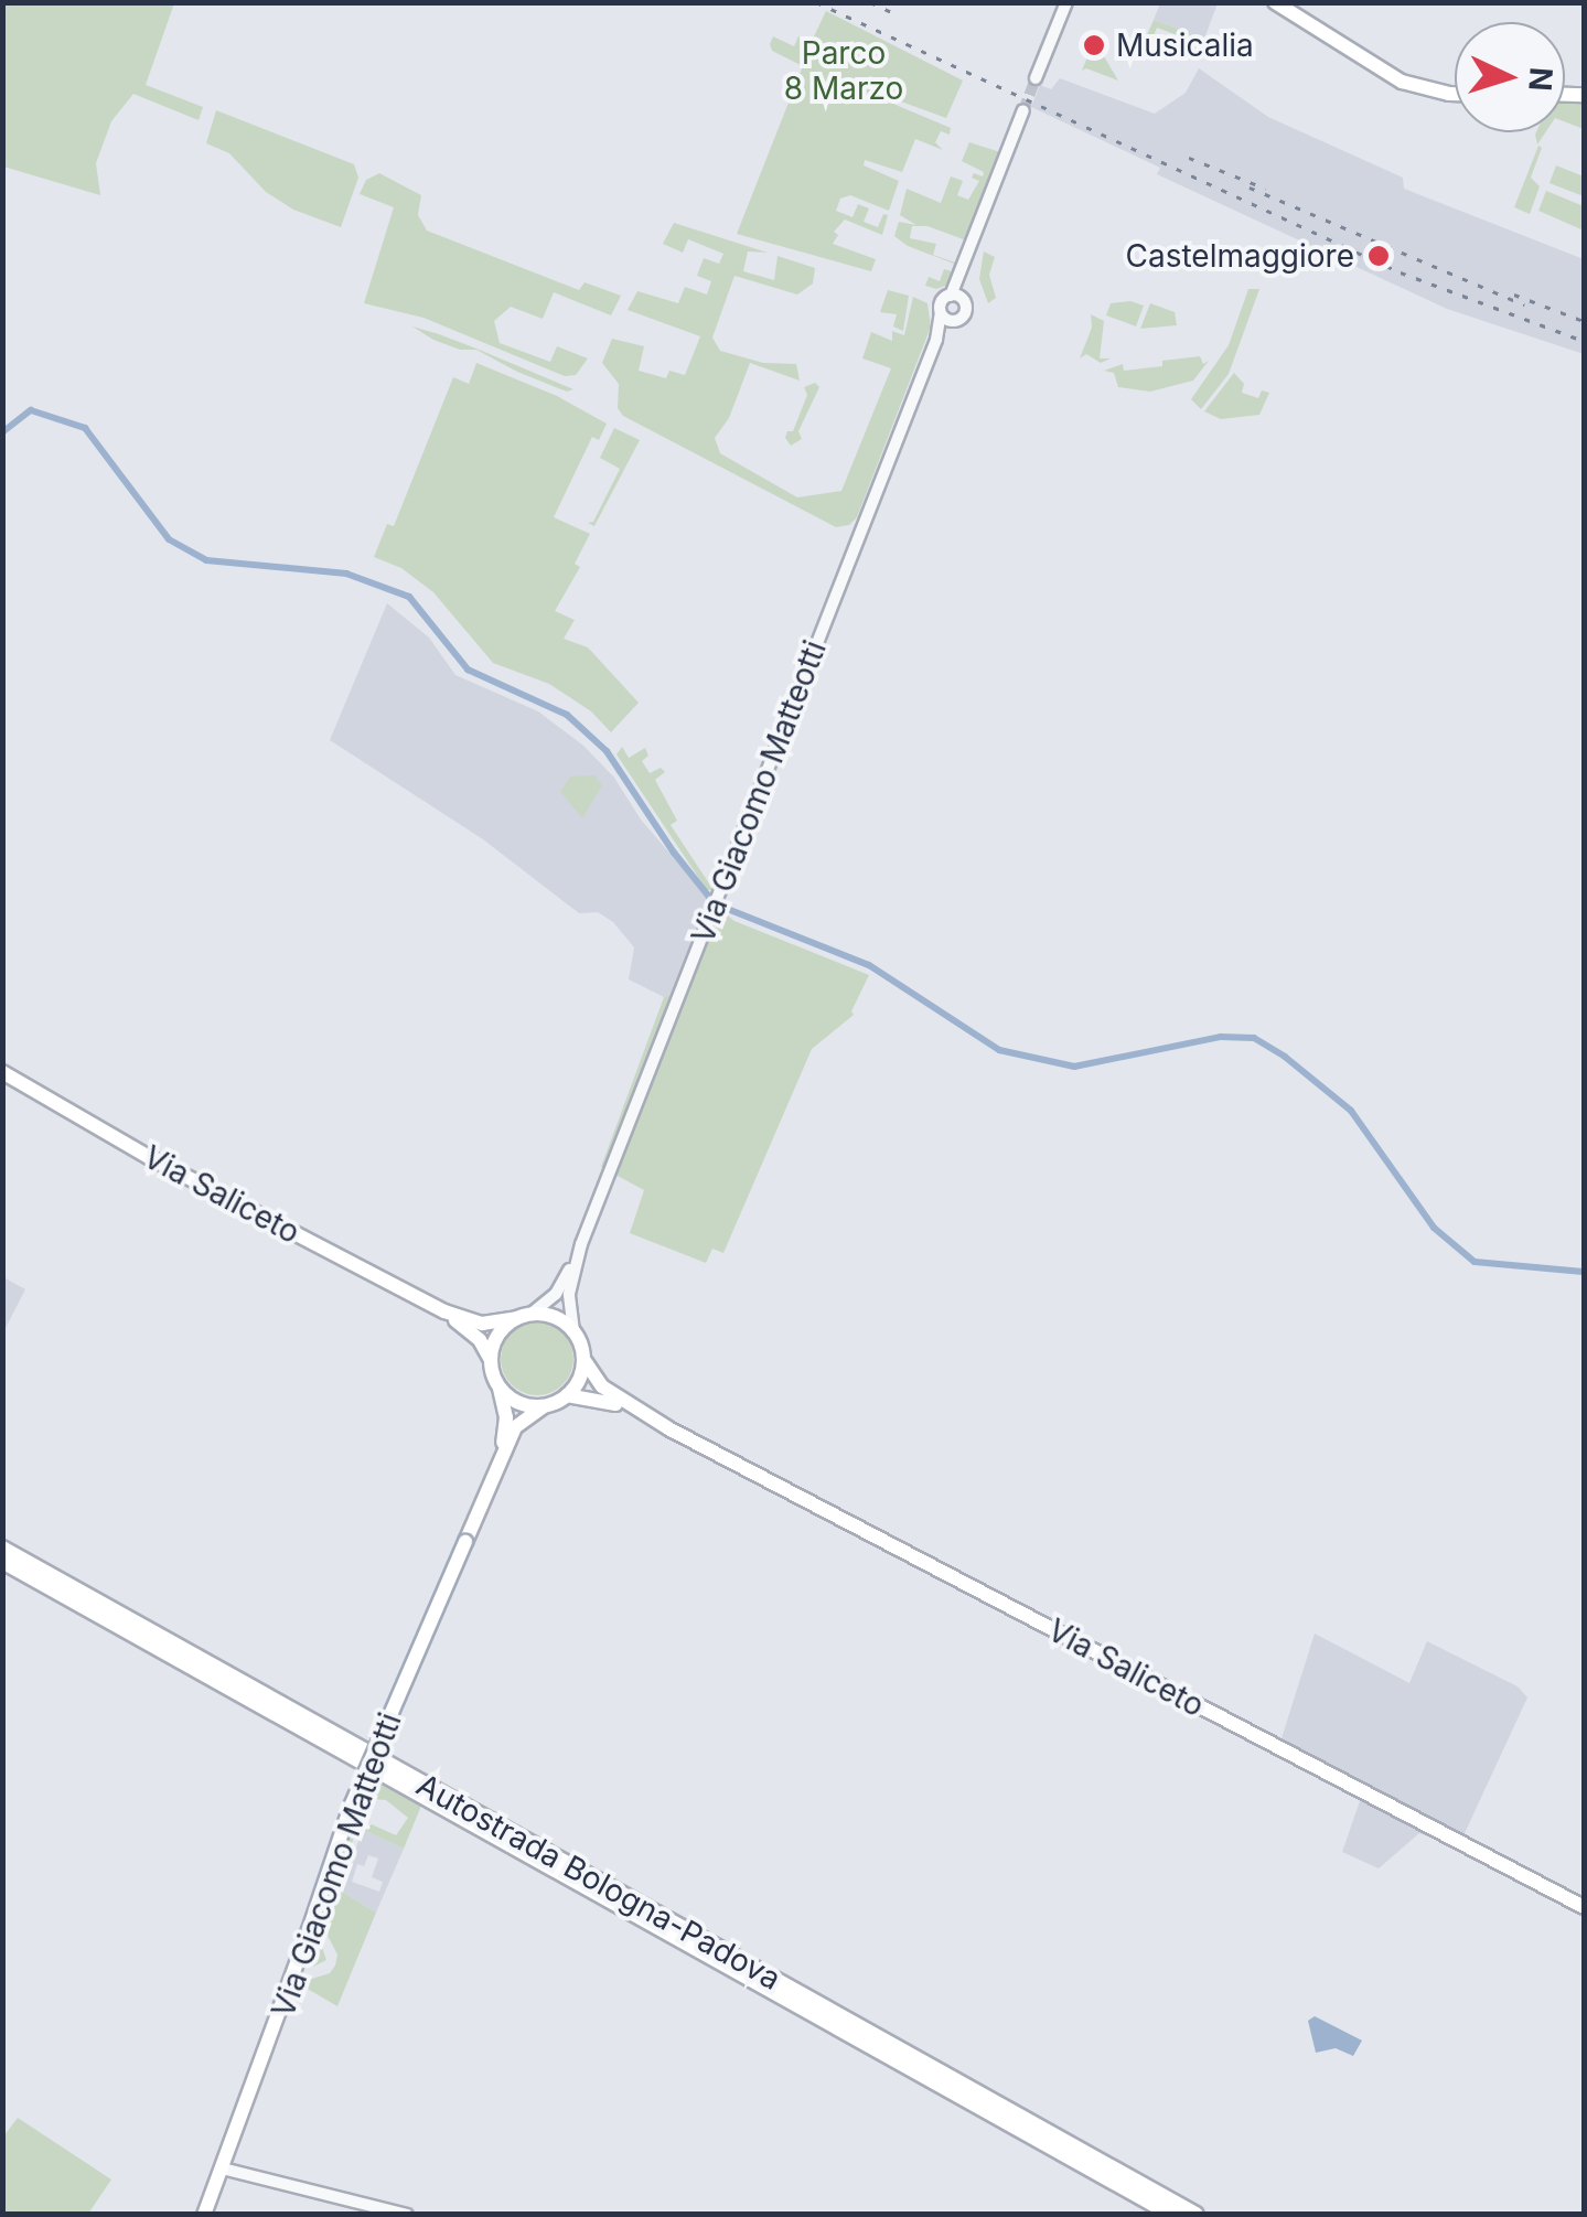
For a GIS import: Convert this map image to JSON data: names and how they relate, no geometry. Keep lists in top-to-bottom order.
{
  "streets": {
    "highway": ["Autostrada Bologna-Padova"],
    "main road": ["Via Giacomo Matteotti", "Via Saliceto"]
  },
  "crossings": [
    ["Via Giacomo Matteotti", "Via Saliceto"]
  ],
  "parks": ["Parco 8 Marzo"],
  "places": ["Musicalia", "Castelmaggiore"],
  "north": "right"
}
